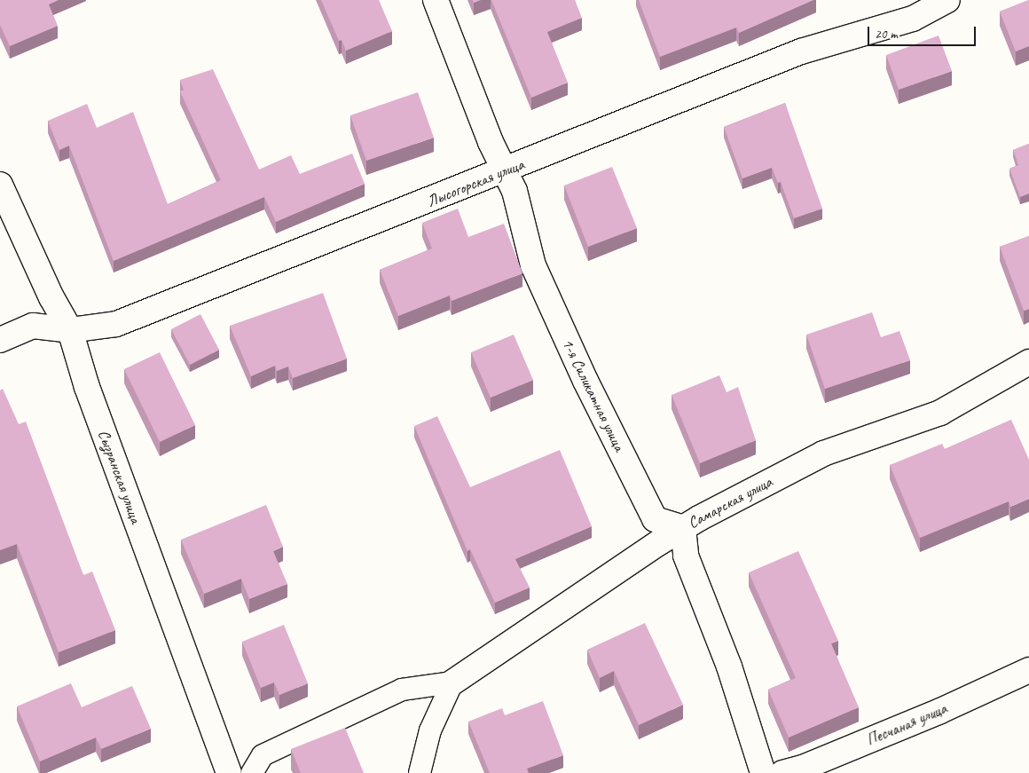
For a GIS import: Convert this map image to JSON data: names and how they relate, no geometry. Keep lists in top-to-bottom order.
{
  "streets": {
    "street": [
      "Лысогорская улица",
      "1-я Силикатная улица",
      "Сызранская улица",
      "Самарская улица",
      "Песчаная улица"
    ]
  },
  "crossings": [
    ["Лысогорская улица", "1-я Силикатная улица"],
    ["Лысогорская улица", "Сызранская улица"],
    ["1-я Силикатная улица", "Самарская улица"]
  ],
  "scale_bar": "20 m"
}
